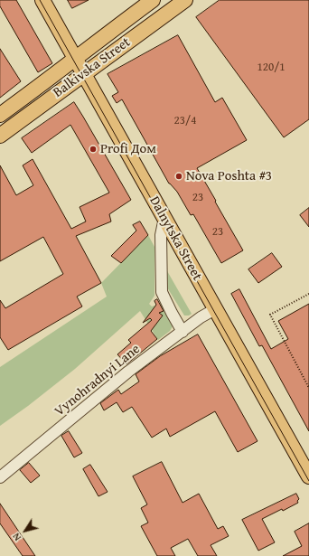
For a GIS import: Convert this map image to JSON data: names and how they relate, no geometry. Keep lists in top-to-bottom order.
{
  "streets": {
    "main road": ["Balkivska Street", "Dalnytska Street"],
    "street": ["Vynohradnyi Lane"]
  },
  "crossings": [
    ["Balkivska Street", "Dalnytska Street"],
    ["Dalnytska Street", "Vynohradnyi Lane"]
  ],
  "places": ["Profi Дом", "Nova Poshta #3"],
  "house_numbers": [
    "120/1",
    "23/4",
    "23",
    "23"
  ],
  "north": "bottom left"
}
